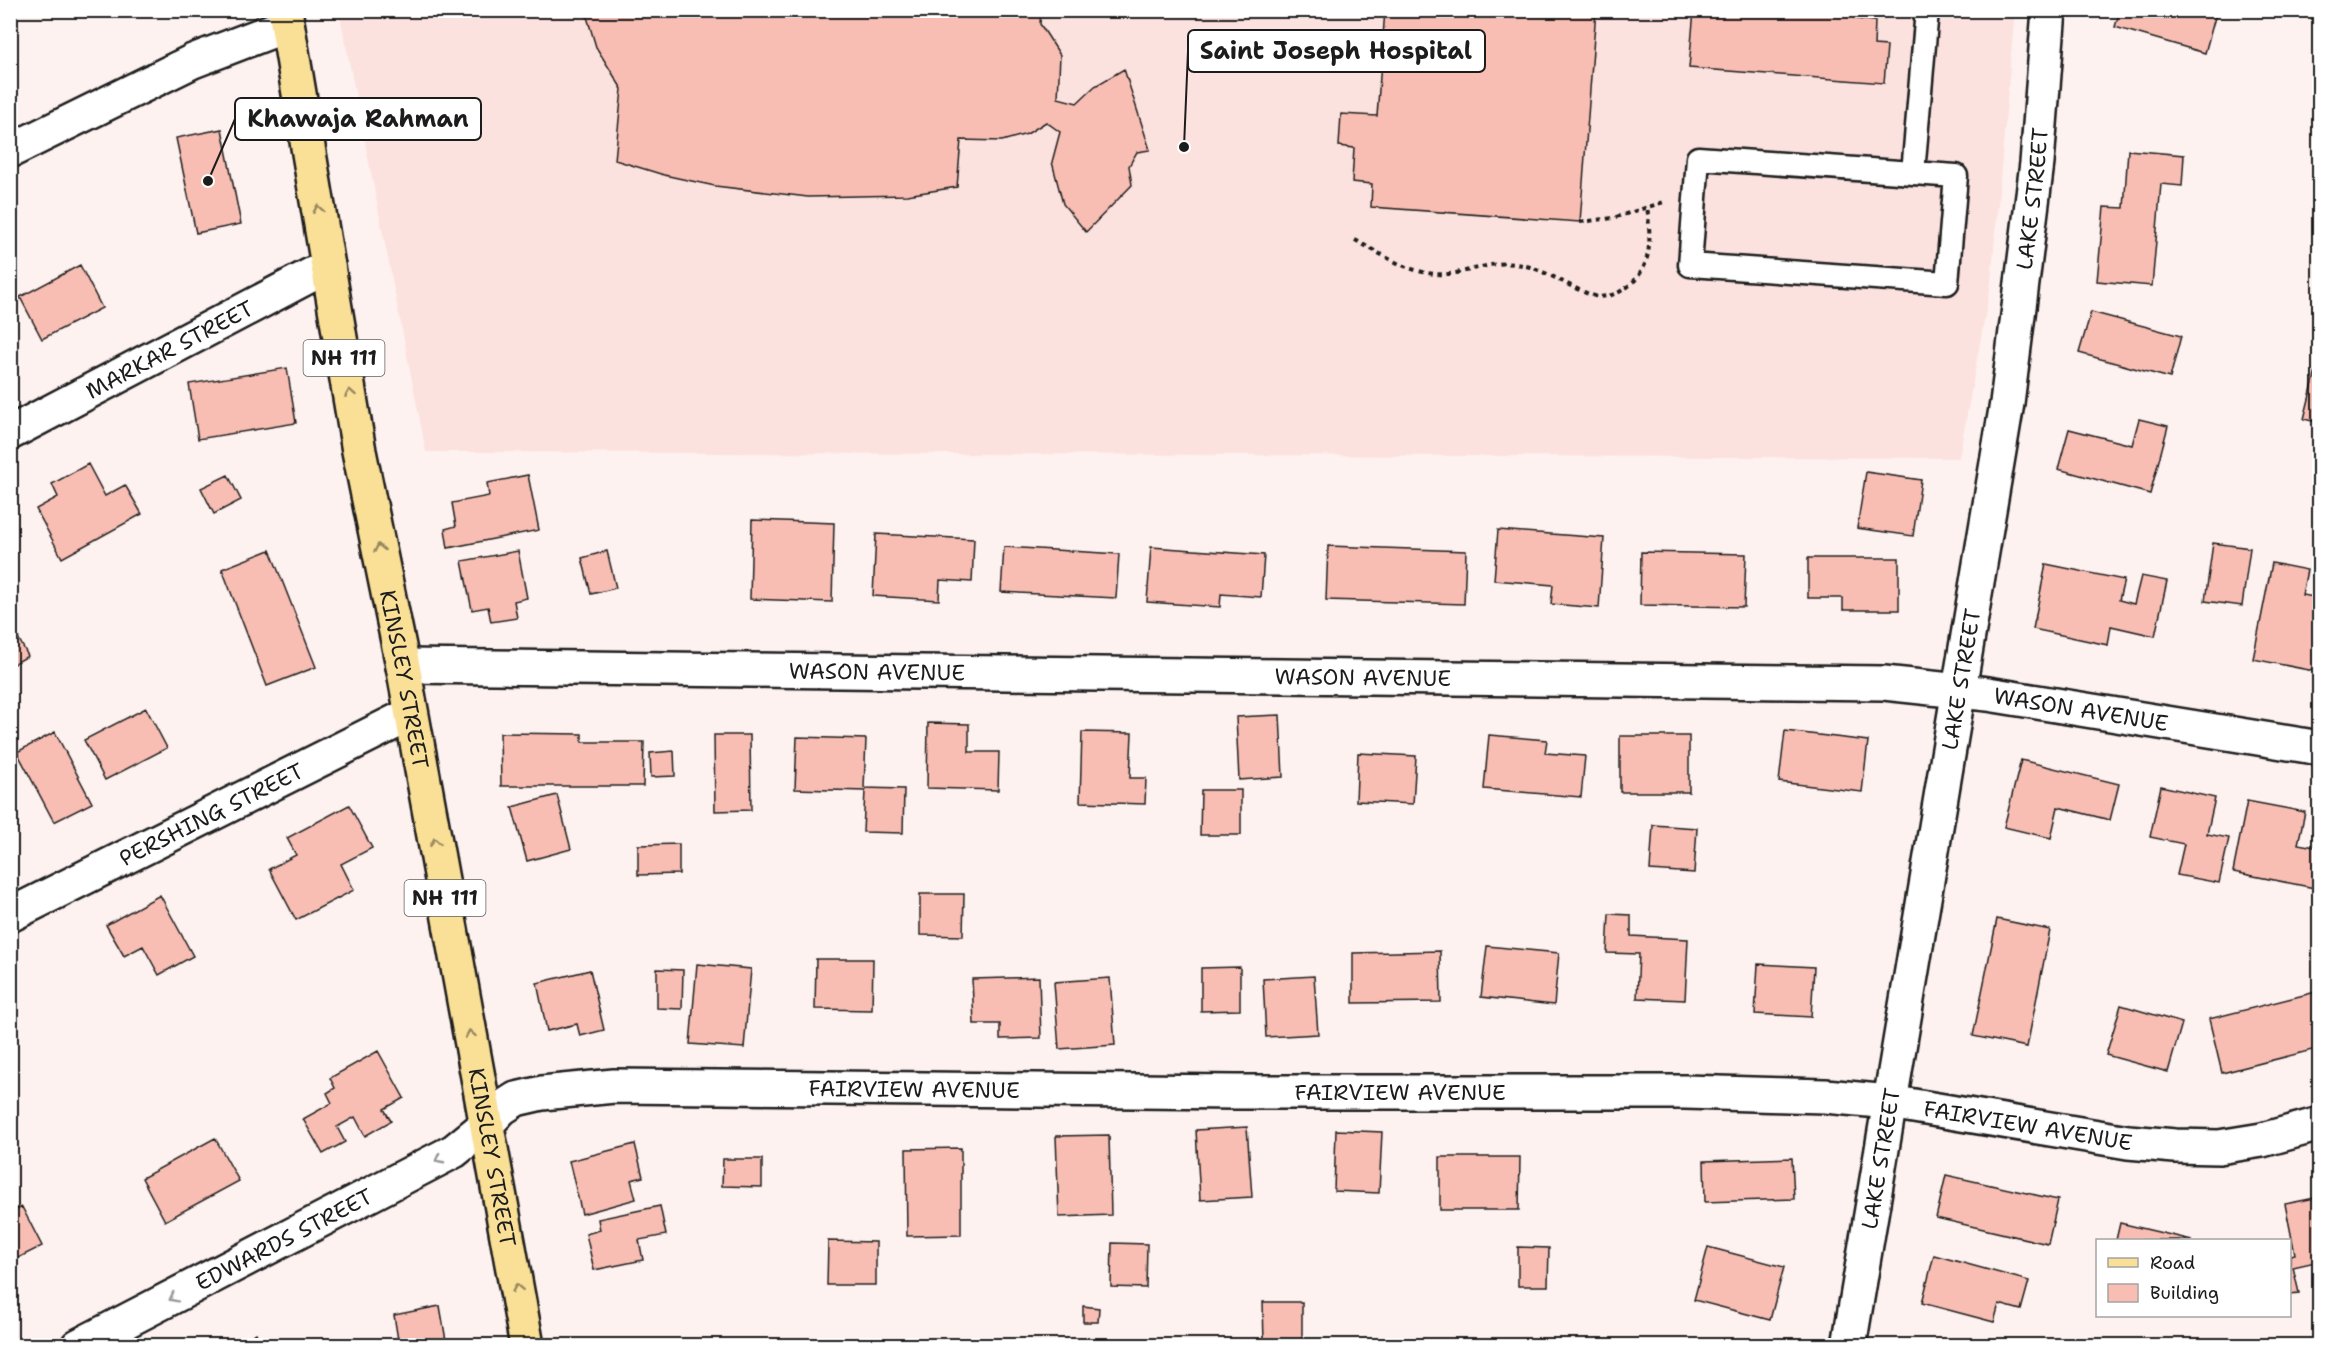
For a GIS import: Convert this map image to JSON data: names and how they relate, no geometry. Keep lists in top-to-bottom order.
{
  "streets": {
    "main road": ["NH 111", "KINSLEY STREET"],
    "street": [
      "LAKE STREET",
      "MARKAR STREET",
      "WASON AVENUE",
      "PERSHING STREET",
      "FAIRVIEW AVENUE",
      "EDWARDS STREET"
    ]
  },
  "crossings": [
    ["LAKE STREET", "WASON AVENUE"],
    ["LAKE STREET", "FAIRVIEW AVENUE"],
    ["MARKAR STREET", "KINSLEY STREET"],
    ["WASON AVENUE", "KINSLEY STREET"],
    ["KINSLEY STREET", "PERSHING STREET"],
    ["KINSLEY STREET", "FAIRVIEW AVENUE"],
    ["KINSLEY STREET", "EDWARDS STREET"],
    ["FAIRVIEW AVENUE", "EDWARDS STREET"]
  ],
  "one_way": ["KINSLEY STREET", "EDWARDS STREET"],
  "places": ["Saint Joseph Hospital", "Khawaja Rahman"],
  "legend": ["Road", "Building"]
}
